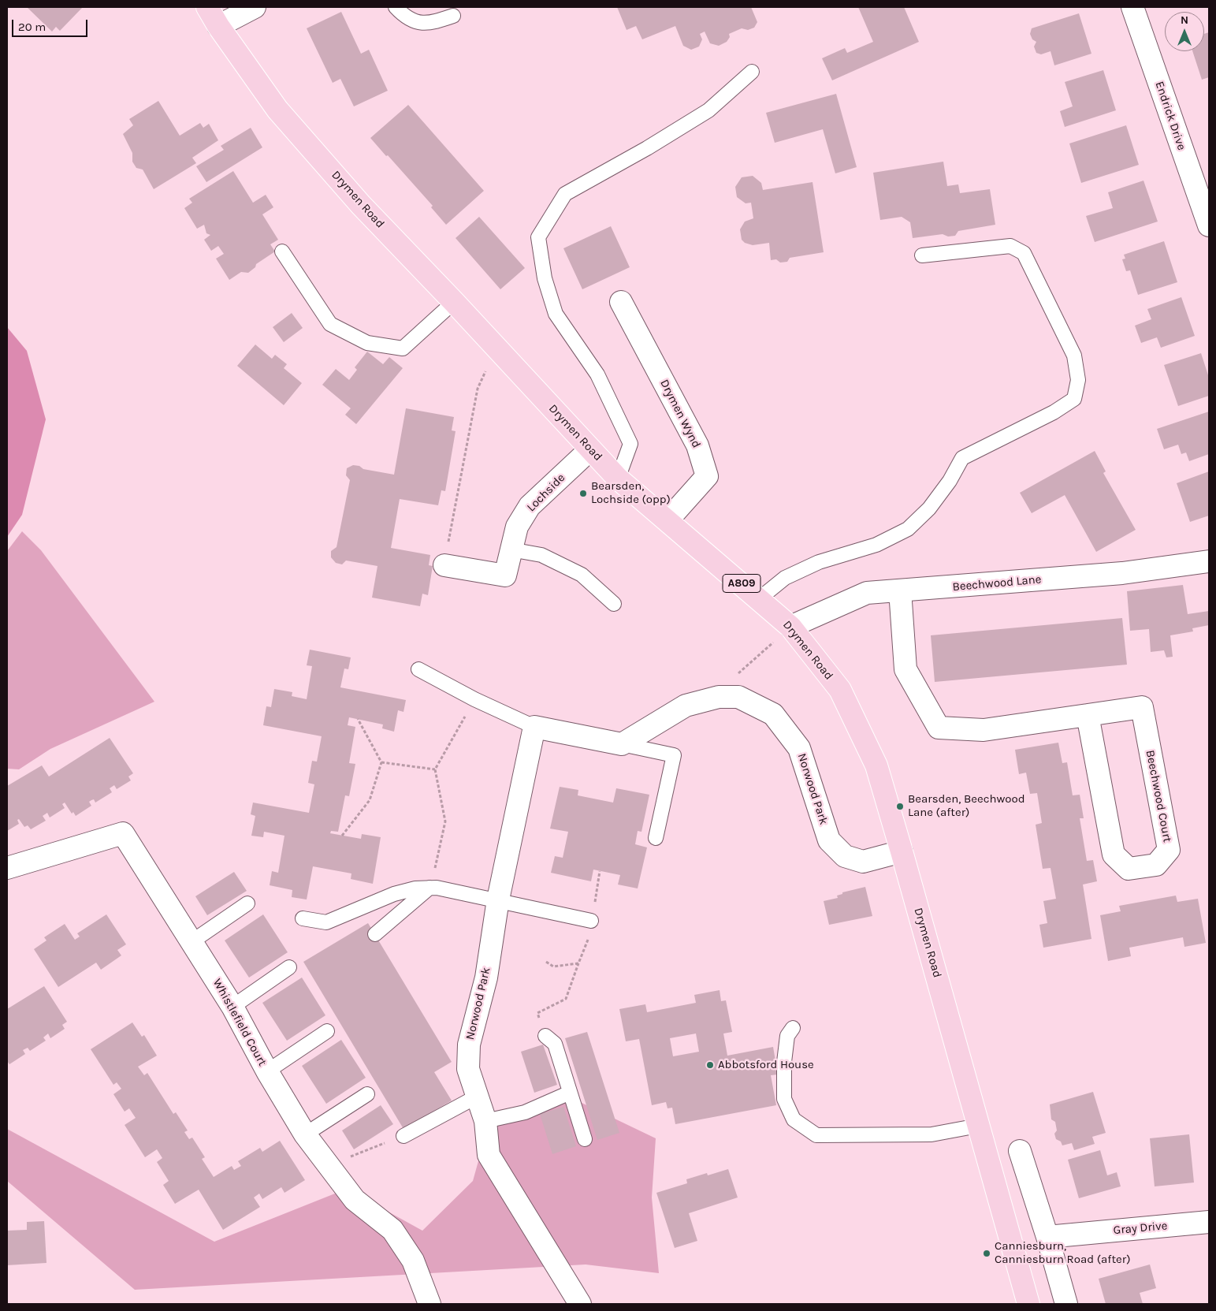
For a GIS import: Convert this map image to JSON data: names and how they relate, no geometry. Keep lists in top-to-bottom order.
{
  "streets": {
    "main road": ["Drymen Road", "A809"],
    "street": [
      "Endrick Drive",
      "Drymen Wynd",
      "Lochside",
      "Beechwood Lane",
      "Norwood Park",
      "Beechwood Court",
      "Whistlefield Court",
      "Gray Drive"
    ]
  },
  "crossings": [
    ["Drymen Road", "Drymen Wynd"],
    ["Drymen Road", "Lochside"],
    ["Drymen Road", "Beechwood Lane"],
    ["Drymen Road", "Norwood Park"],
    ["Beechwood Lane", "Beechwood Court"]
  ],
  "places": [
    "Bearsden, Lochside (opp)",
    "Bearsden, Beechwood Lane (after)",
    "Abbotsford House",
    "Canniesburn, Canniesburn Road (after)"
  ],
  "scale_bar": "20 m",
  "north": "top"
}
